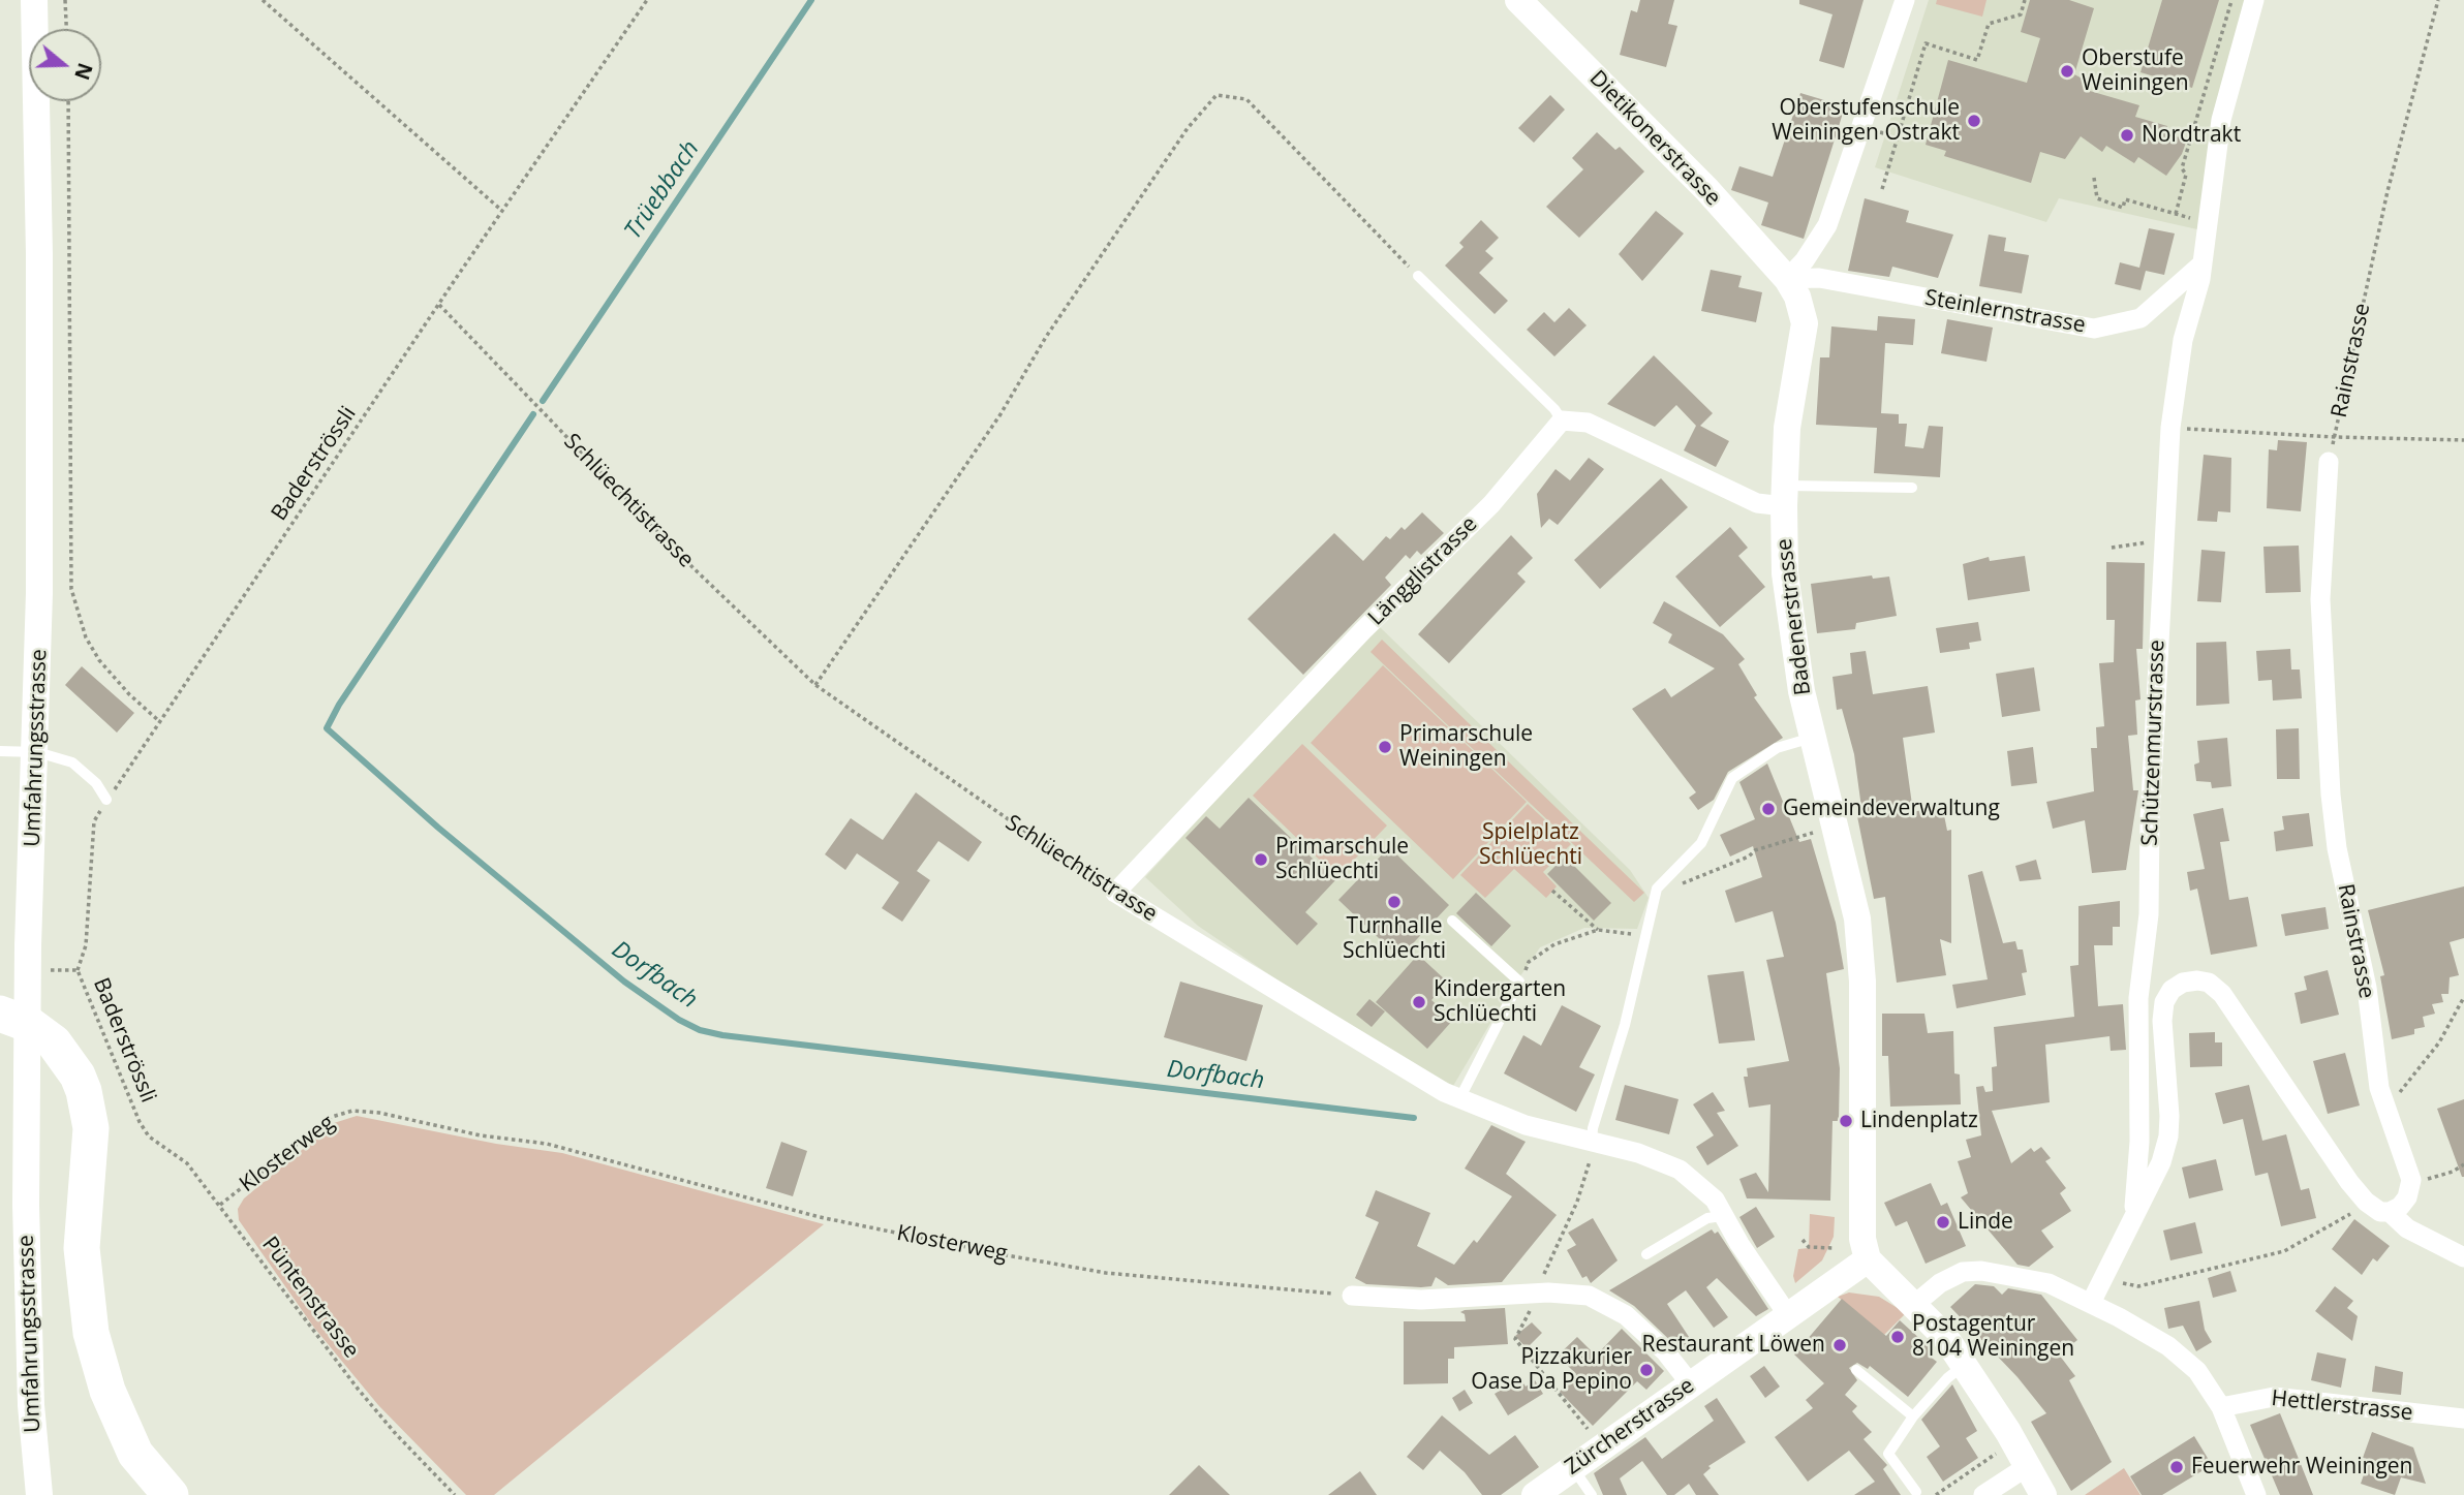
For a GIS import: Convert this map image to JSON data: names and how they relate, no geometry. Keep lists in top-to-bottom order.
{
  "streets": {
    "street": [
      "Dietikonerstrasse",
      "Steinlernstrasse",
      "Rainstrasse",
      "Schlüechtistrasse",
      "Längglistrasse",
      "Badenerstrasse",
      "Schützenmurstrasse",
      "Umfahrungsstrasse",
      "Hettlerstrasse",
      "Zürcherstrasse"
    ],
    "path": ["Baderströssli", "Klosterweg", "Püntenstrasse"]
  },
  "crossings": [
    ["Dietikonerstrasse", "Steinlernstrasse"],
    ["Dietikonerstrasse", "Badenerstrasse"],
    ["Steinlernstrasse", "Badenerstrasse"],
    ["Steinlernstrasse", "Schützenmurstrasse"],
    ["Baderströssli", "Schlüechtistrasse"],
    ["Baderströssli", "Püntenstrasse"],
    ["Schlüechtistrasse", "Längglistrasse"],
    ["Schlüechtistrasse", "Zürcherstrasse"],
    ["Badenerstrasse", "Zürcherstrasse"],
    ["Klosterweg", "Püntenstrasse"]
  ],
  "water": ["Trüebbach", "Dorfbach"],
  "parks": ["Spielplatz Schlüechti"],
  "places": [
    "Oberstufe Weiningen",
    "Oberstufenschule Weiningen Ostrakt",
    "Nordtrakt",
    "Primarschule Weiningen",
    "Gemeindeverwaltung",
    "Primarschule Schlüechti",
    "Turnhalle Schlüechti",
    "Kindergarten Schlüechti",
    "Lindenplatz",
    "Linde",
    "Postagentur 8104 Weiningen",
    "Restaurant Löwen",
    "Pizzakurier Oase Da Pepino",
    "Feuerwehr Weiningen"
  ],
  "north": "right"
}
